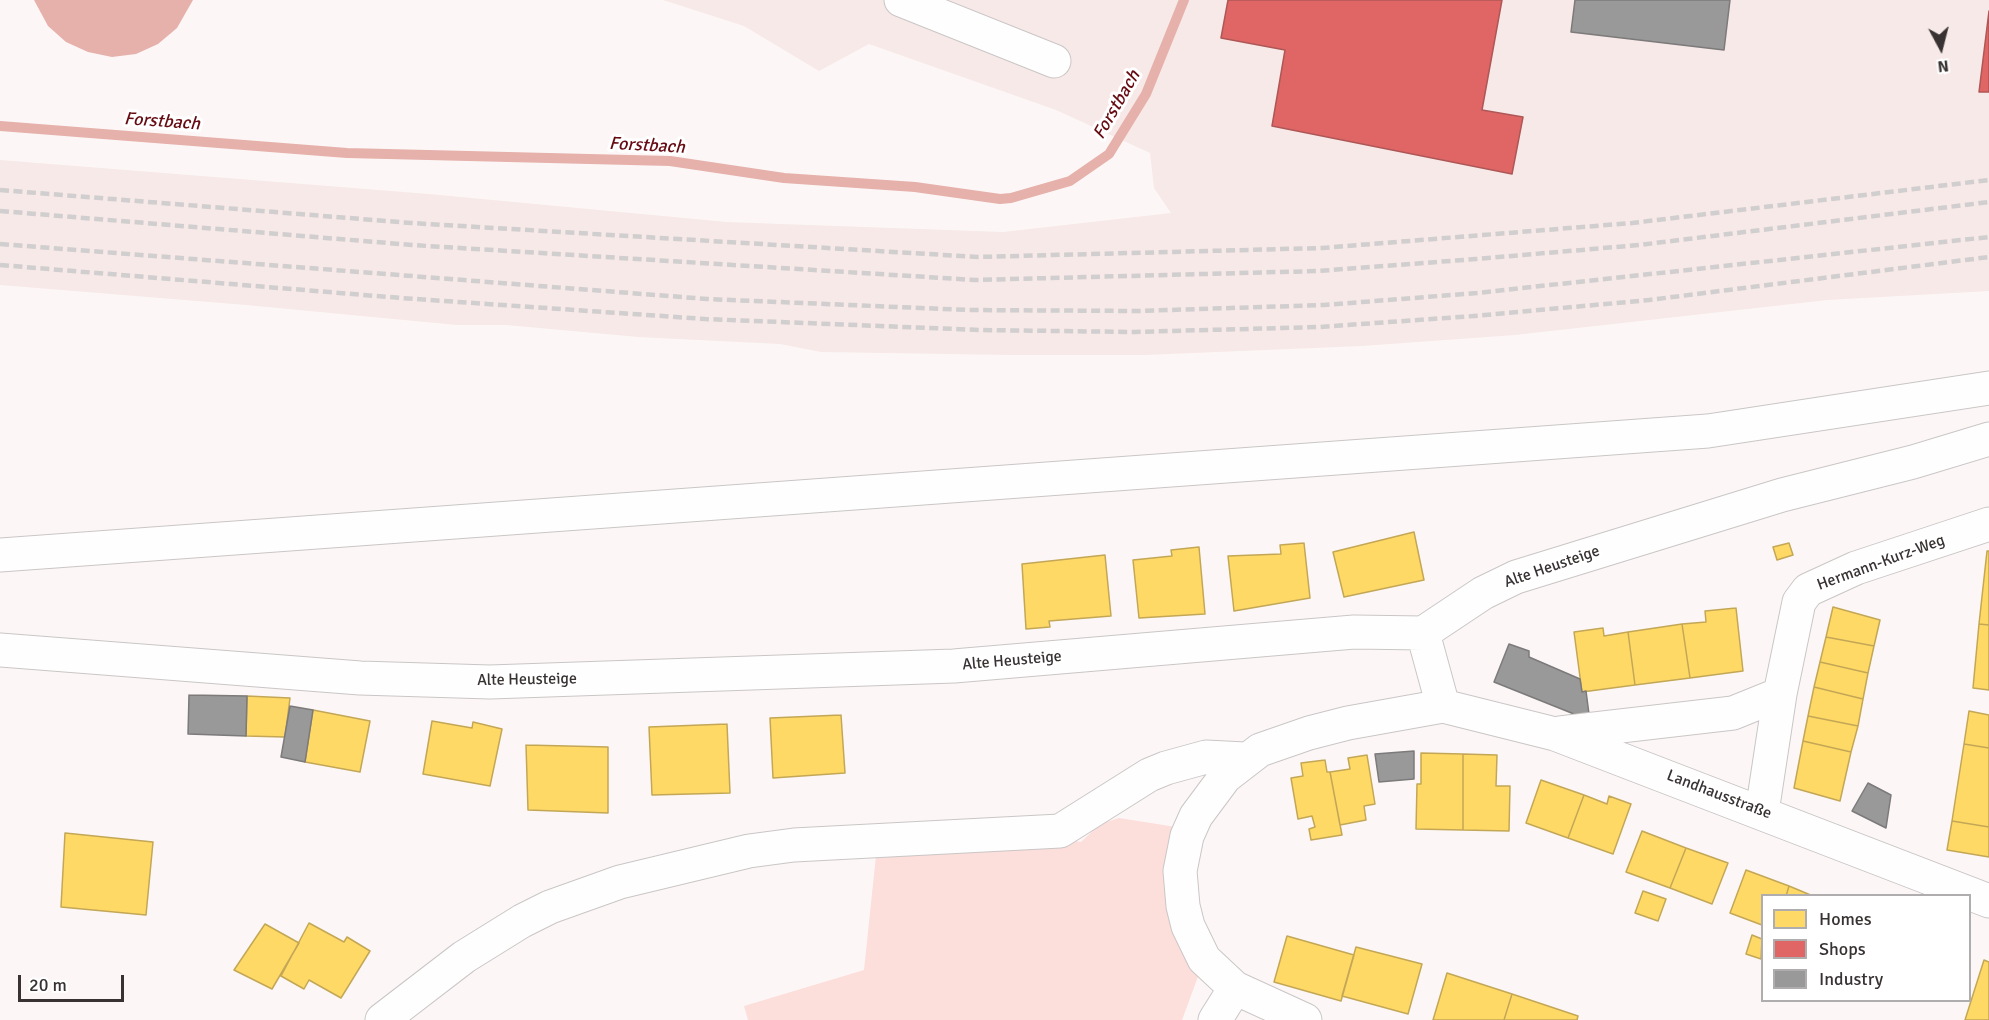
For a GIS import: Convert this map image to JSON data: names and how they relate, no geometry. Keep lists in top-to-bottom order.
{
  "streets": {
    "street": ["Hermann-Kurz-Weg", "Alte Heusteige", "Landhausstraße"]
  },
  "crossings": [
    ["Hermann-Kurz-Weg", "Landhausstraße"]
  ],
  "water": ["Forstbach"],
  "legend": ["Homes", "Shops", "Industry"],
  "scale_bar": "20 m",
  "north": "bottom"
}
